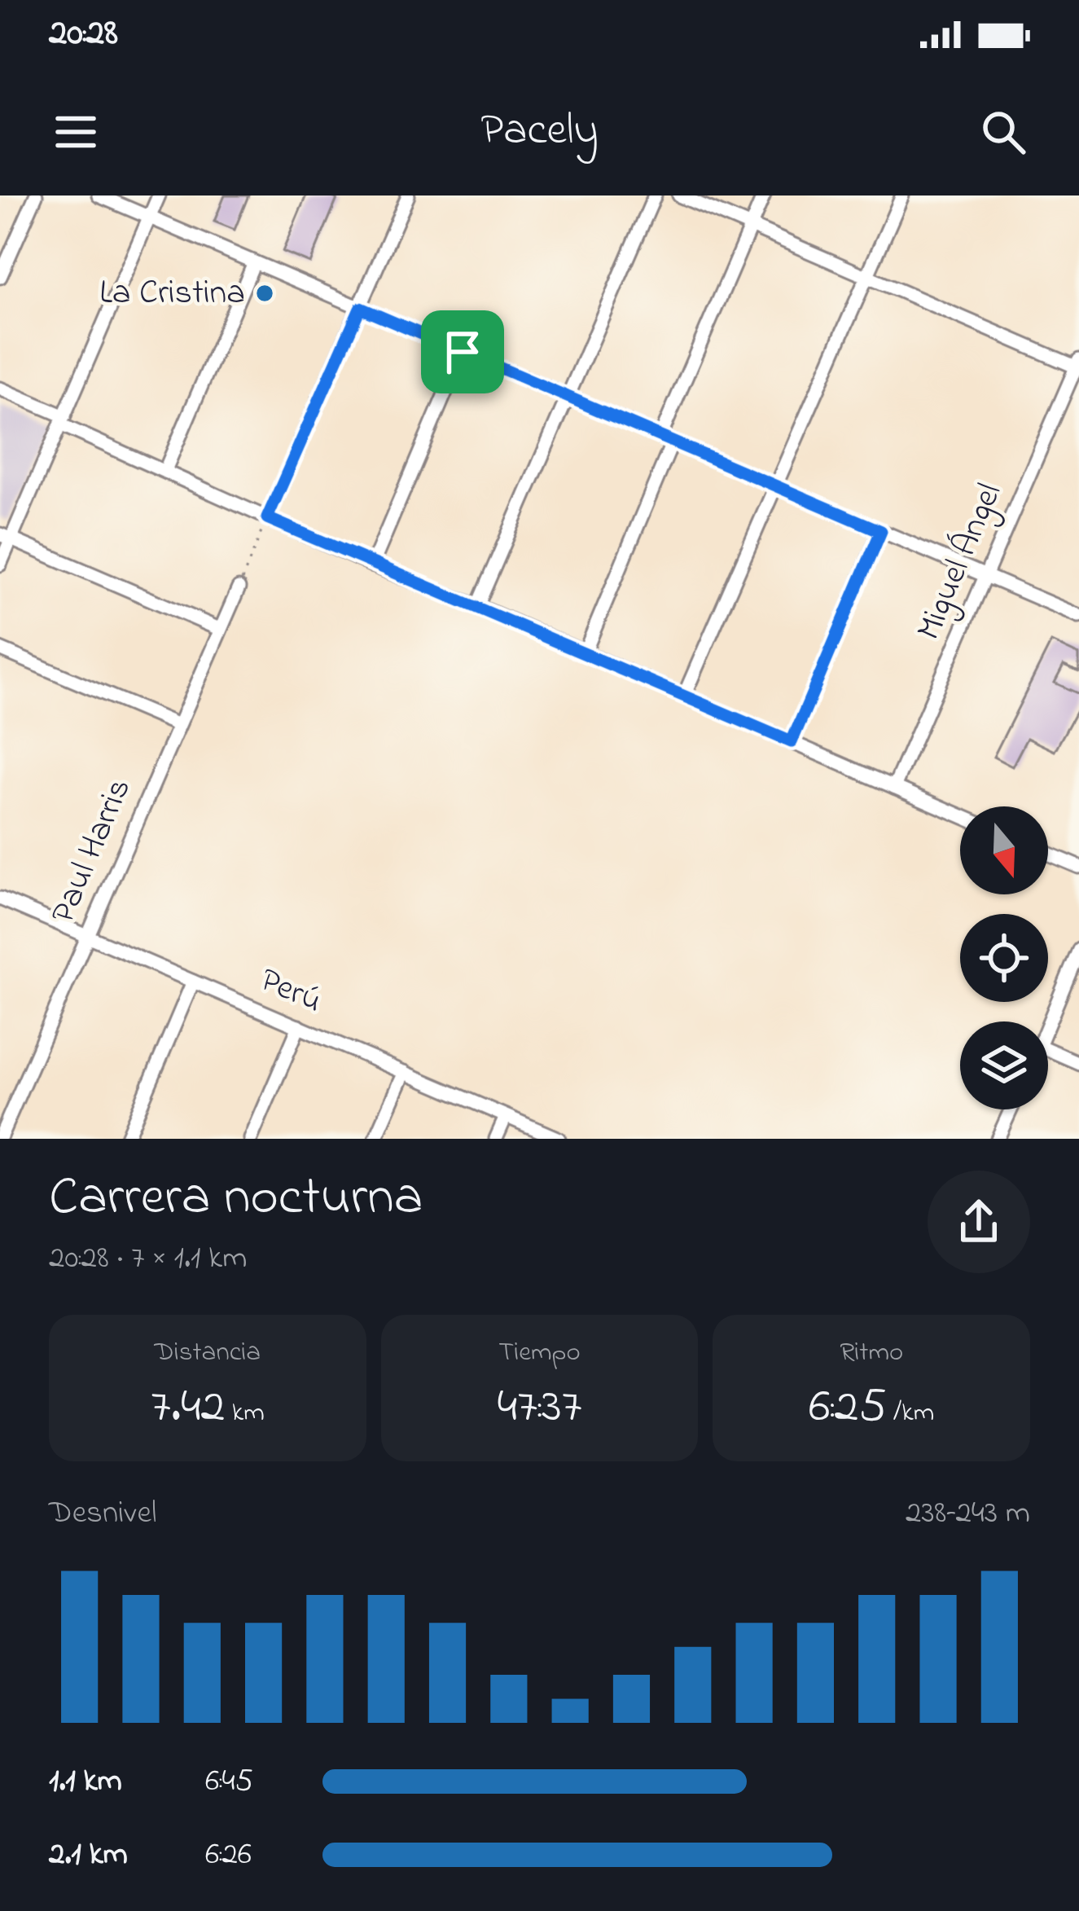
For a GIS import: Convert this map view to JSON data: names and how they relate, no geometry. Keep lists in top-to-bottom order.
{
  "streets": {
    "street": ["Miguel Ángel", "Paul Harris", "Perú"]
  },
  "crossings": [
    ["Paul Harris", "Perú"]
  ],
  "places": ["La Cristina"],
  "north": "bottom",
  "page": {
    "status": "20:28",
    "header": "Pacely",
    "heading": ["Carrera nocturna", "20:28 · 7 × 1.1 km"],
    "stats": [
      ["Distancia", "7.42 km"],
      ["Tiempo", "47:37"],
      ["Ritmo", "6:25 /km"]
    ],
    "chart": ["Desnivel", "238–243 m"],
    "list": [
      {
        "name": "1.1 km",
        "note": "6:45"
      },
      {
        "name": "2.1 km",
        "note": "6:26"
      }
    ]
  }
}
